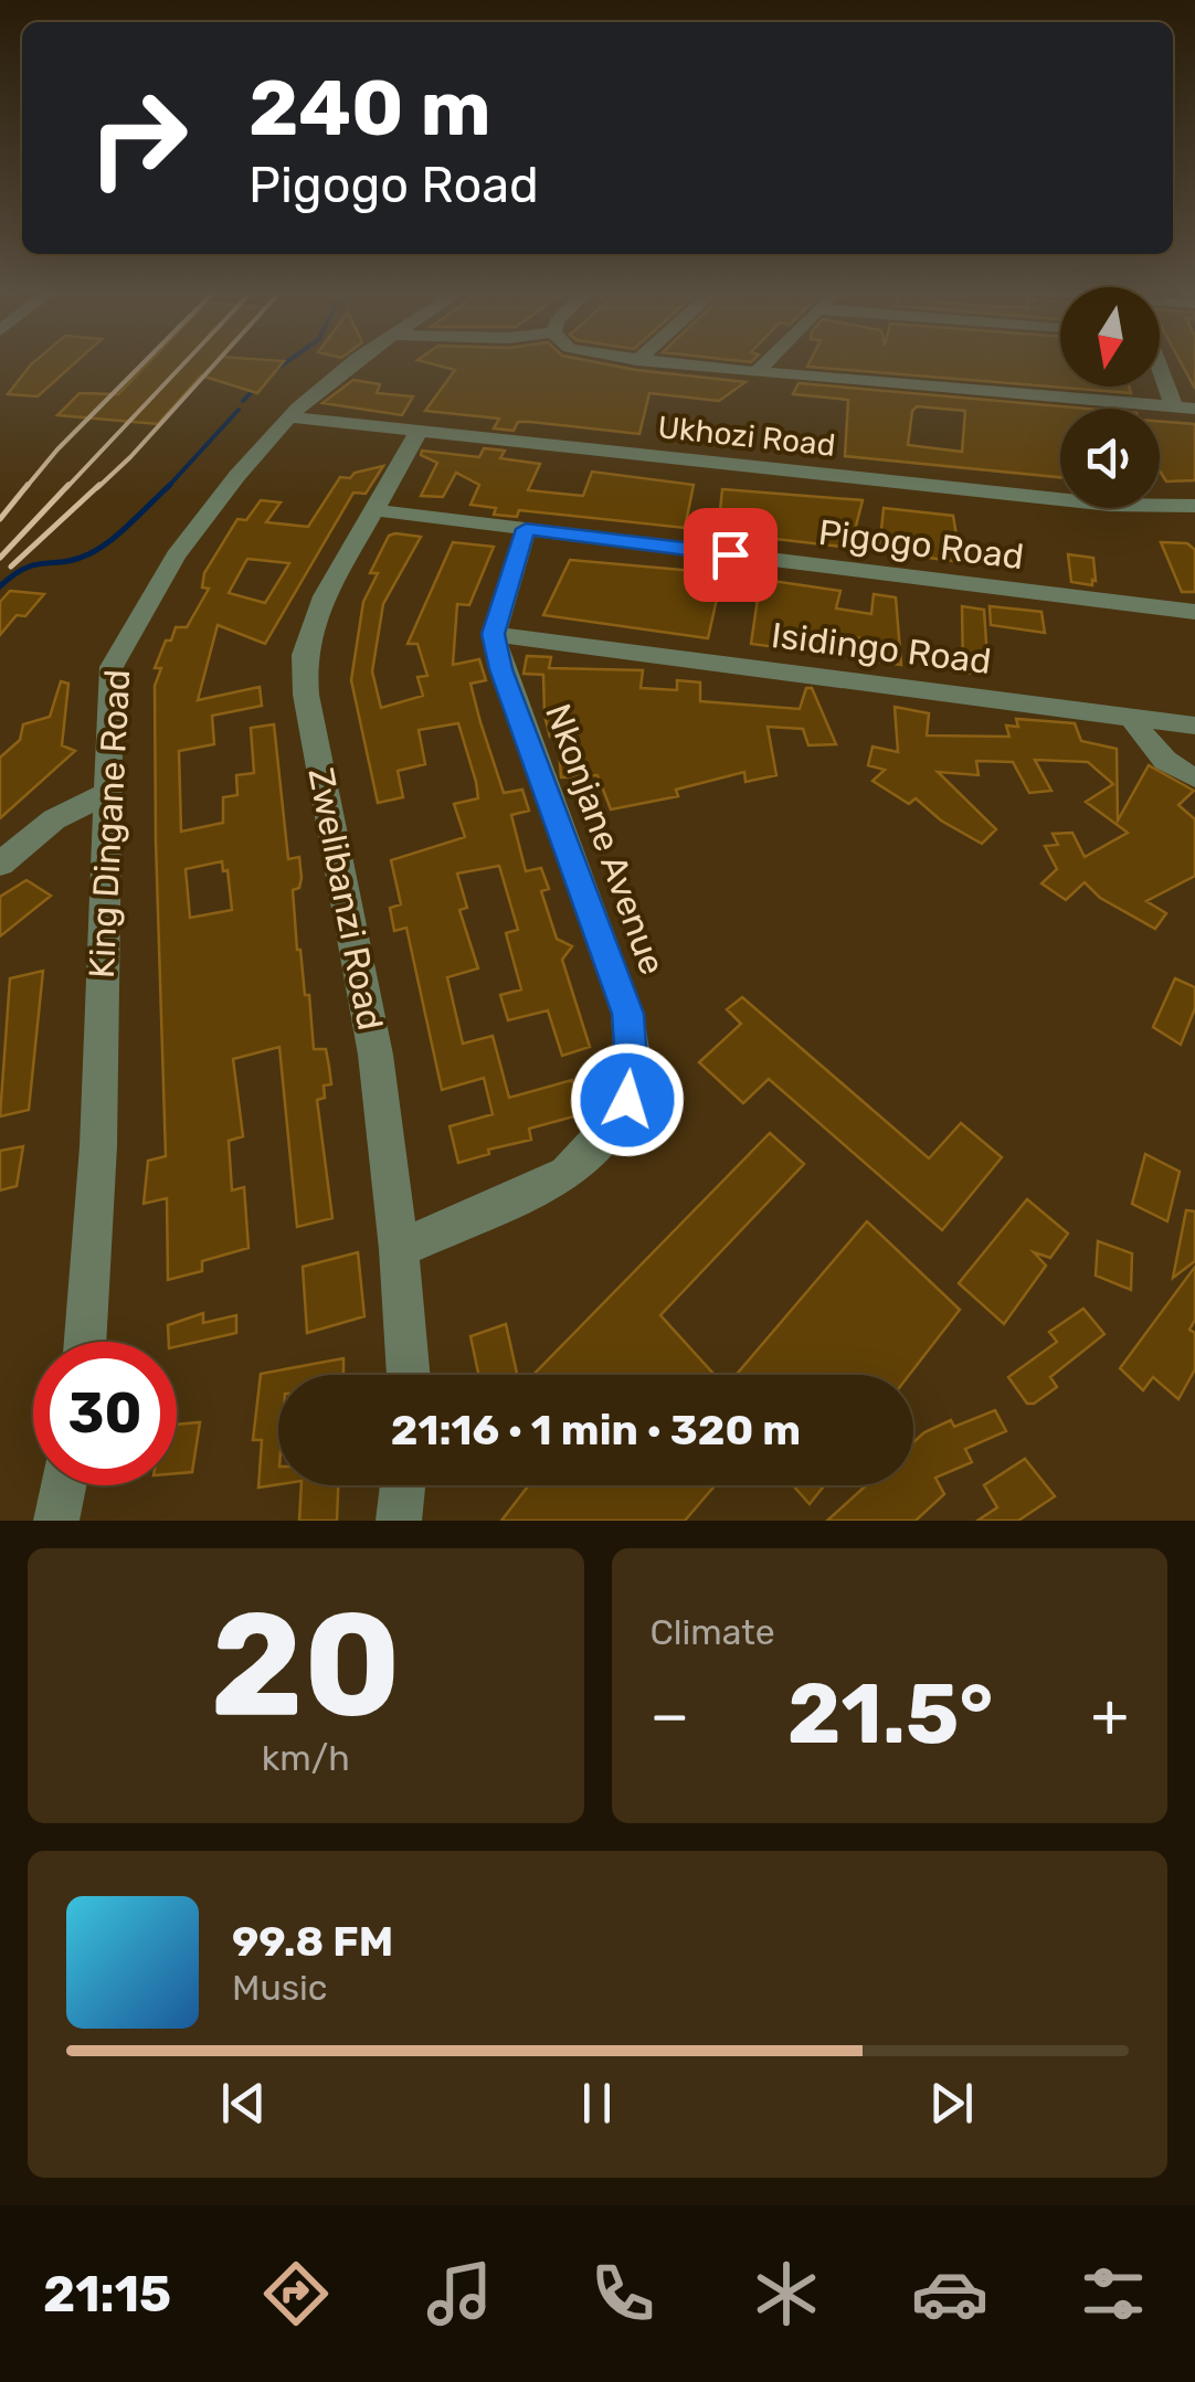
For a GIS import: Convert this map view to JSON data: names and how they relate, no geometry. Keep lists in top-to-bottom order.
{
  "streets": {
    "street": [
      "Ukhozi Road",
      "Pigogo Road",
      "Isidingo Road",
      "King Dingane Road",
      "Nkonjane Avenue",
      "Zwelibanzi Road"
    ]
  },
  "crossings": [
    ["Ukhozi Road", "King Dingane Road"],
    ["Ukhozi Road", "Zwelibanzi Road"],
    ["Pigogo Road", "Zwelibanzi Road"],
    ["Isidingo Road", "Nkonjane Avenue"],
    ["Nkonjane Avenue", "Zwelibanzi Road"]
  ],
  "north": "bottom",
  "page": {
    "turn": ["240 m", "Pigogo Road"],
    "limit": "30",
    "trip": "21:16 · 1 min · 320 m",
    "tile": [
      ["20", "km/h"],
      "Climate"
    ],
    "heat": ["−", "21.5°", "+"],
    "song": ["99.8 FM", "Music"],
    "tabs": "21:15"
  }
}
